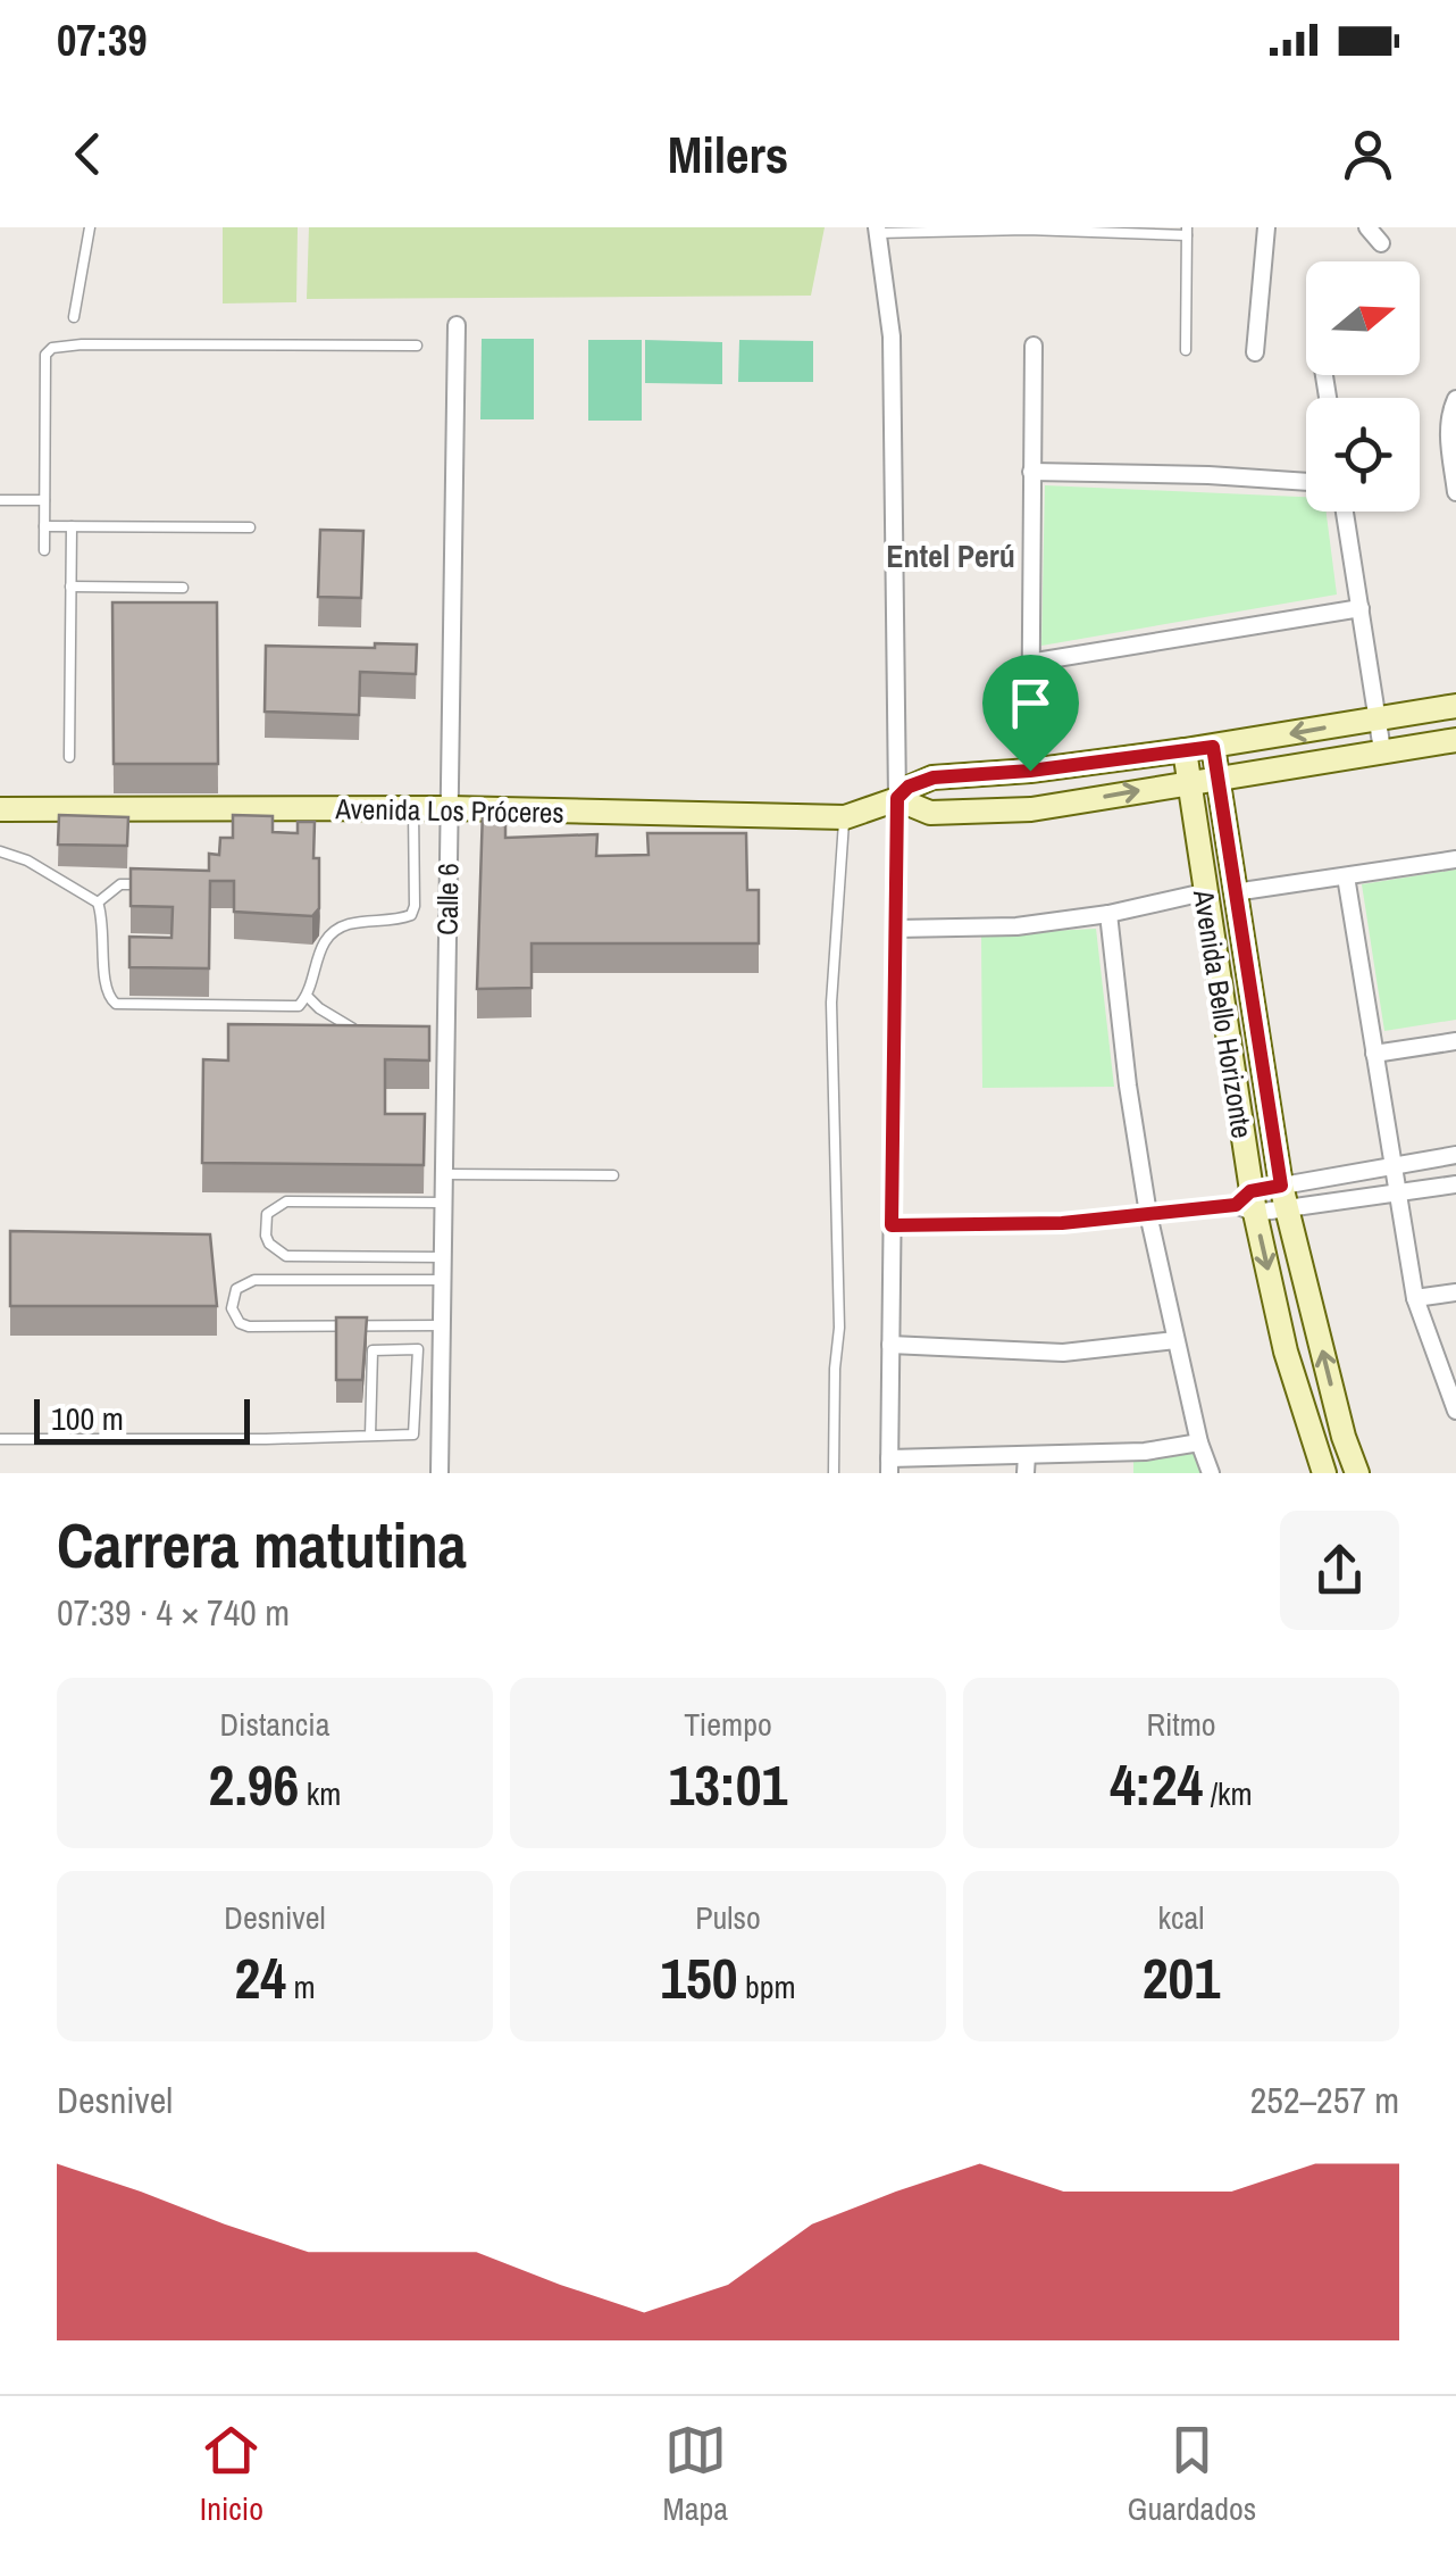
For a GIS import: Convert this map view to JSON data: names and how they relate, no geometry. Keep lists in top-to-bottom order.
{
  "streets": {
    "street": ["Avenida Los Próceres", "Calle 6", "Avenida Bello Horizonte"]
  },
  "crossings": [
    ["Avenida Los Próceres", "Calle 6"],
    ["Avenida Los Próceres", "Avenida Bello Horizonte"]
  ],
  "districts": ["Entel Perú"],
  "scale_bar": "100 m",
  "north": "right",
  "page": {
    "status": "07:39",
    "header": "Milers",
    "scale": "100 m",
    "heading": ["Carrera matutina", "07:39 · 4 × 740 m"],
    "stats": [
      ["Distancia", "2.96 km"],
      ["Tiempo", "13:01"],
      ["Ritmo", "4:24 /km"],
      ["Desnivel", "24 m"],
      ["Pulso", "150 bpm"],
      ["kcal", "201"]
    ],
    "chart": ["Desnivel", "252–257 m"],
    "tabs": ["Inicio", "Mapa", "Guardados"]
  }
}
